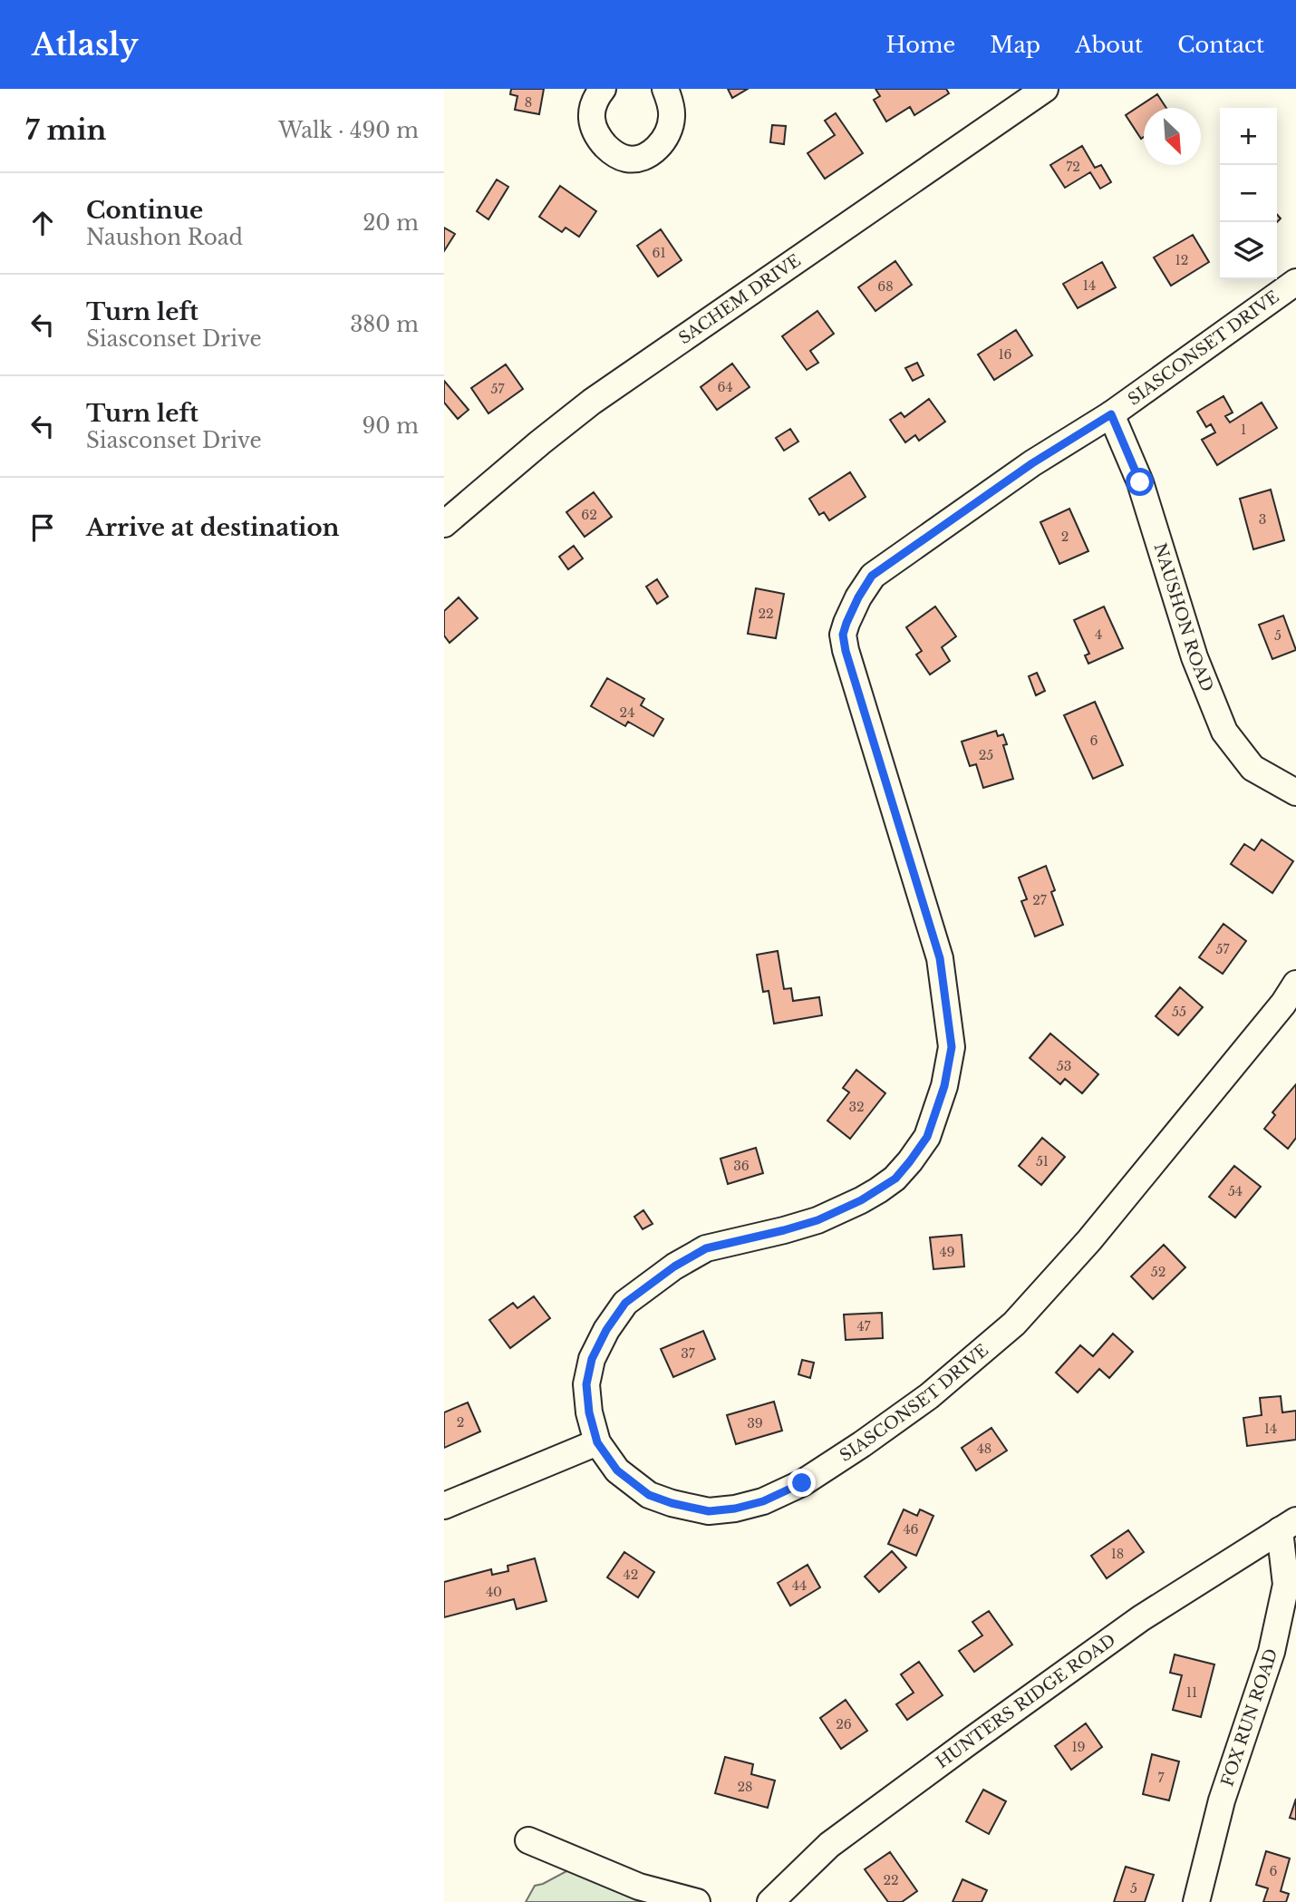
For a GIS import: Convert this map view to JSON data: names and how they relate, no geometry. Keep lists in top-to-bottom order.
{
  "streets": {
    "street": [
      "SACHEM DRIVE",
      "SIASCONSET DRIVE",
      "NAUSHON ROAD",
      "HUNTERS RIDGE ROAD",
      "FOX RUN ROAD"
    ]
  },
  "crossings": [
    ["SIASCONSET DRIVE", "NAUSHON ROAD"],
    ["HUNTERS RIDGE ROAD", "FOX RUN ROAD"]
  ],
  "house_numbers": [
    "8",
    "72",
    "61",
    "12",
    "14",
    "68",
    "16",
    "64",
    "57",
    "1",
    "62",
    "3",
    "2",
    "22",
    "4",
    "5",
    "24",
    "6",
    "25",
    "27",
    "57",
    "55",
    "53",
    "32",
    "51",
    "36",
    "54",
    "49",
    "52",
    "47",
    "37",
    "2",
    "39",
    "14",
    "48",
    "46",
    "18",
    "42",
    "44",
    "40",
    "11",
    "26",
    "19",
    "7",
    "28",
    "6",
    "22",
    "5"
  ],
  "north": "bottom right",
  "page": {
    "header": "Atlasly",
    "nav": [
      "Home",
      "Map",
      "About",
      "Contact"
    ],
    "heading": ["7 min", "Walk · 490 m"],
    "map_buttons": ["+", "−"],
    "list": [
      ["Continue", "Naushon Road", "20 m"],
      ["Turn left", "Siasconset Drive", "380 m"],
      ["Turn left", "Siasconset Drive", "90 m"],
      "Arrive at destination"
    ]
  }
}
